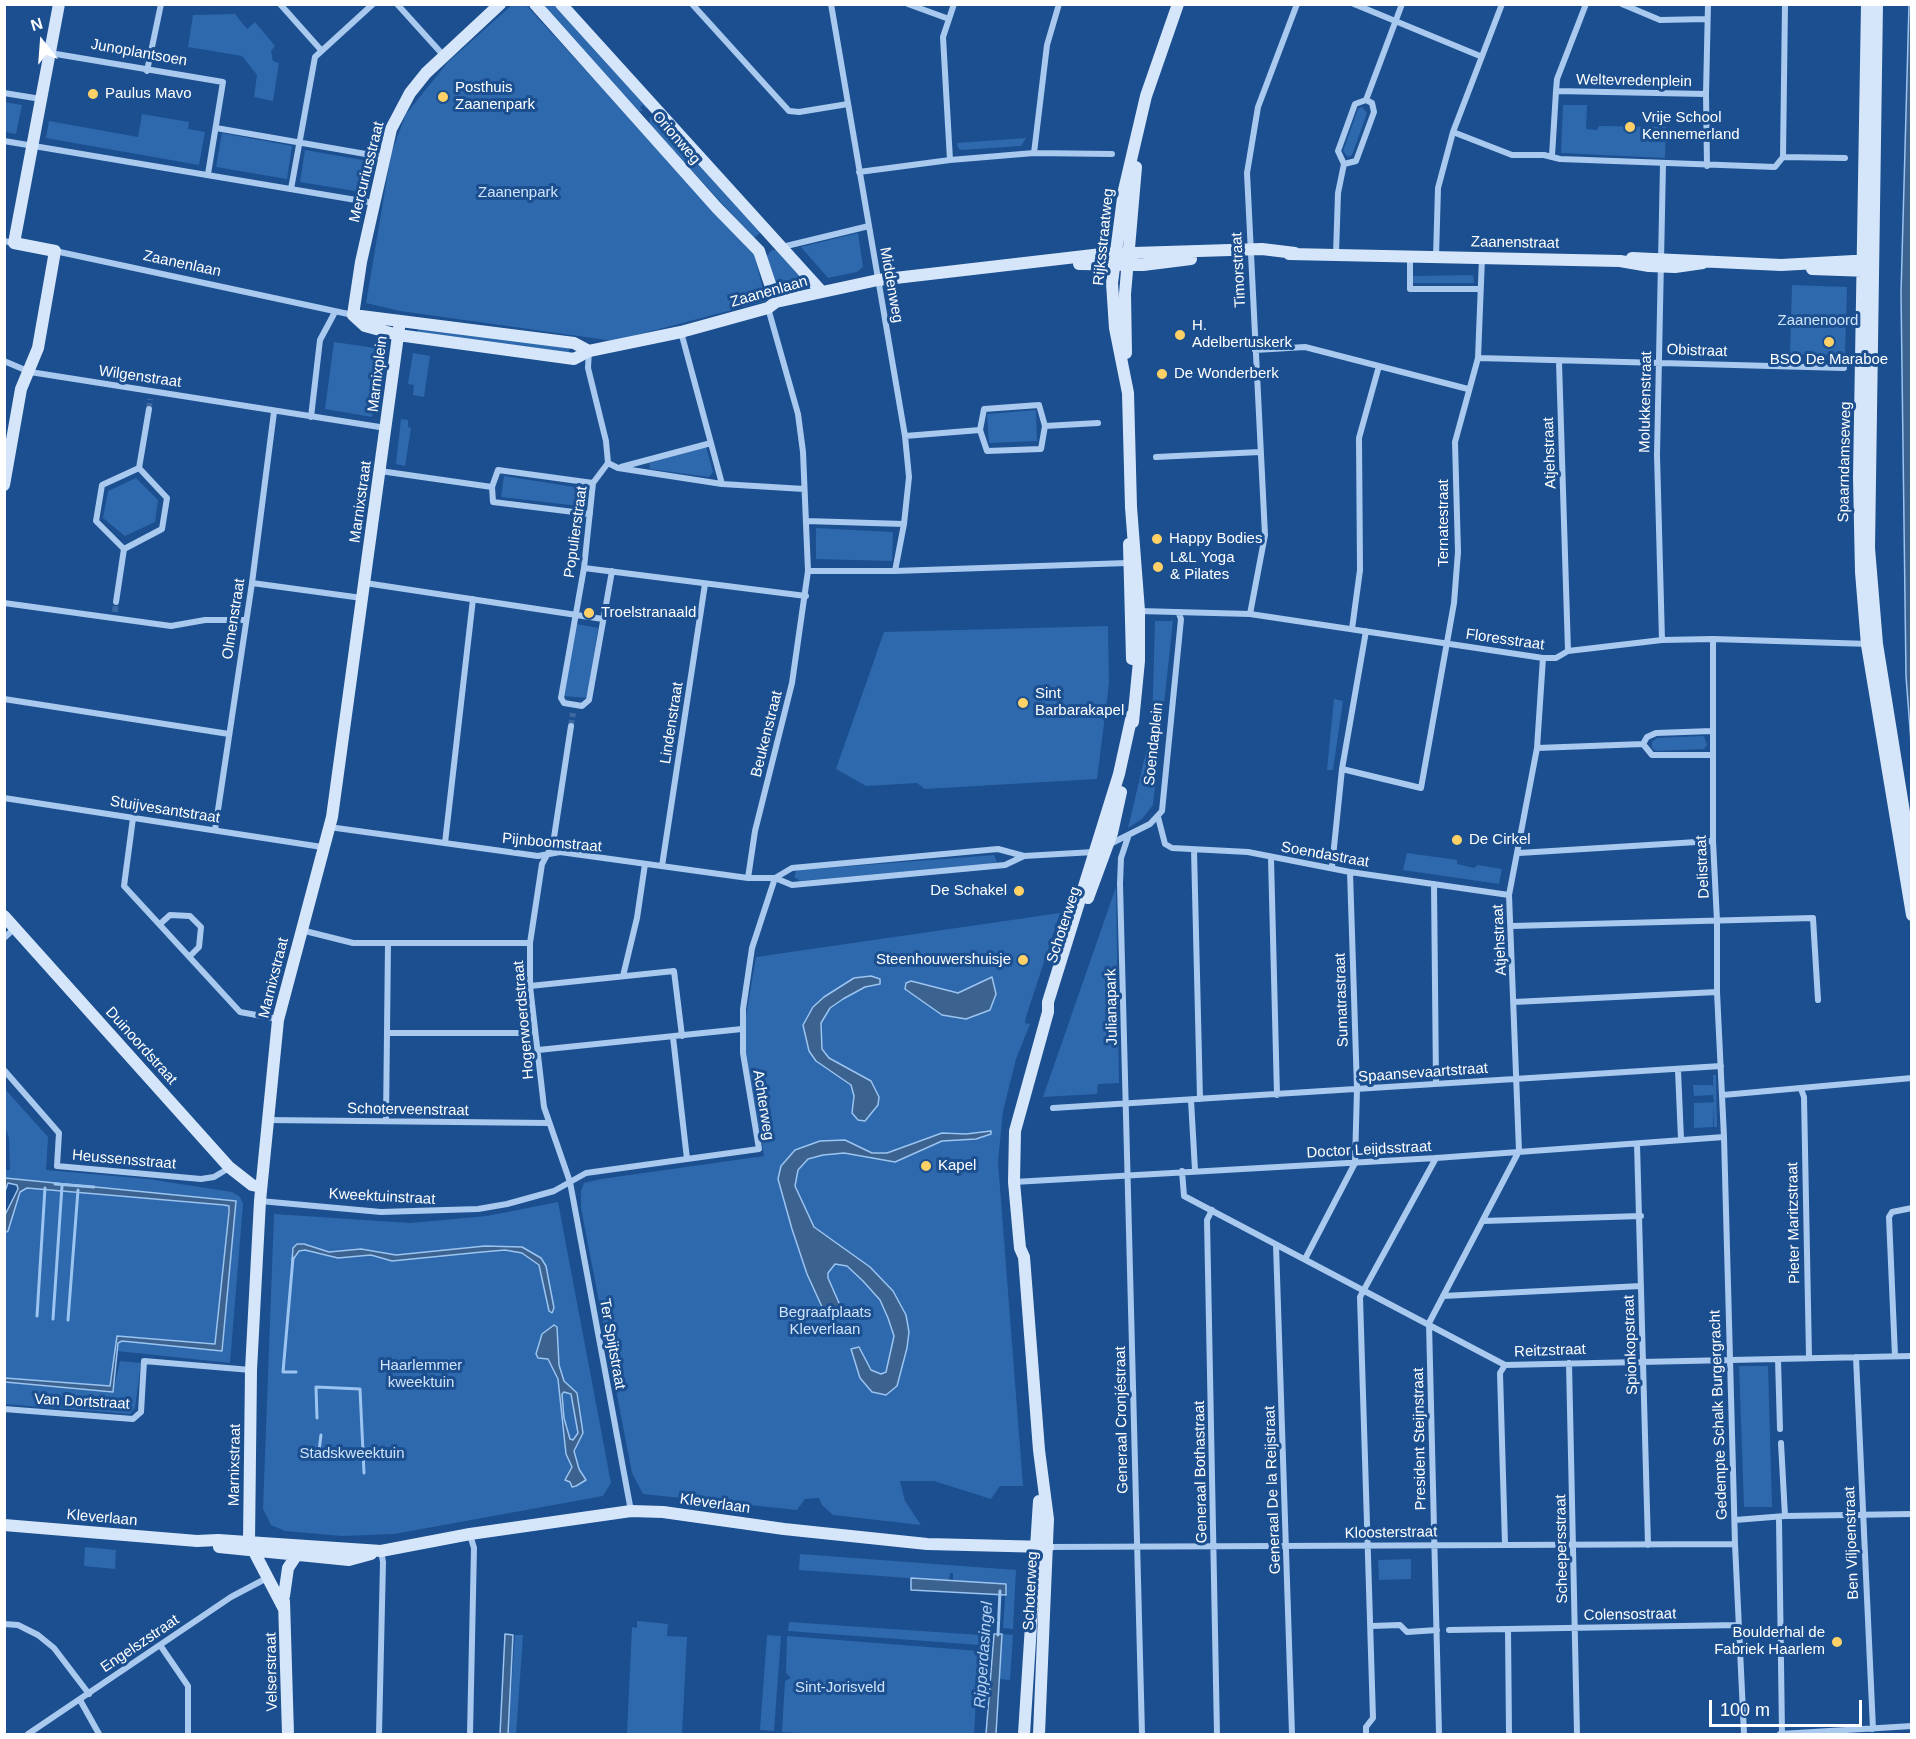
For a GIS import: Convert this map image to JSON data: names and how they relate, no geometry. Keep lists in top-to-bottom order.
{
  "streets": {
    "street": [
      "Junoplantsoen",
      "Weltevredenplein",
      "Orionweg",
      "Mercuriusstraat",
      "Rijksstraatweg",
      "Zaanenstraat",
      "Zaanenlaan",
      "Timorstraat",
      "Middenweg",
      "Obistraat",
      "Marnixplein",
      "Wilgenstraat",
      "Molukkenstraat",
      "Atjehstraat",
      "Spaarndamseweg",
      "Marnixstraat",
      "Ternatestraat",
      "Populierstraat",
      "Olmenstraat",
      "Floresstraat",
      "Lindenstraat",
      "Beukenstraat",
      "Soendaplein",
      "Stuijvesantstraat",
      "Pijnboomstraat",
      "Soendastraat",
      "Delistraat",
      "Schoterweg",
      "Sumatrastraat",
      "Julianapark",
      "Hogerwoerdstraat",
      "Duinoordstraat",
      "Spaansevaartstraat",
      "Achterweg",
      "Schoterveenstraat",
      "Doctor Leijdsstraat",
      "Heussensstraat",
      "Kweektuinstraat",
      "Pieter Maritzstraat",
      "Ter Spijtstraat",
      "Spionkopstraat",
      "Reitzstraat",
      "Van Dortstraat",
      "Gedempte Schalk Burgergracht",
      "Generaal Cronjéstraat",
      "President Steijnstraat",
      "Generaal Bothastraat",
      "Generaal De la Reijstraat",
      "Kleverlaan",
      "Kloosterstraat",
      "Ben Viljoenstraat",
      "Scheepersstraat",
      "Colensostraat",
      "Engelszstraat",
      "Velserstraat"
    ]
  },
  "crossings": [
    ["Orionweg", "Zaanenlaan"],
    ["Orionweg", "Beukenstraat"],
    ["Mercuriusstraat", "Zaanenlaan"],
    ["Rijksstraatweg", "Zaanenstraat"],
    ["Rijksstraatweg", "Zaanenlaan"],
    ["Rijksstraatweg", "Soendaplein"],
    ["Zaanenstraat", "Zaanenlaan"],
    ["Zaanenstraat", "Timorstraat"],
    ["Zaanenstraat", "Molukkenstraat"],
    ["Zaanenstraat", "Spaarndamseweg"],
    ["Zaanenstraat", "Ternatestraat"],
    ["Zaanenlaan", "Middenweg"],
    ["Zaanenlaan", "Marnixplein"],
    ["Zaanenlaan", "Beukenstraat"],
    ["Timorstraat", "Floresstraat"],
    ["Obistraat", "Molukkenstraat"],
    ["Obistraat", "Atjehstraat"],
    ["Obistraat", "Ternatestraat"],
    ["Marnixplein", "Wilgenstraat"],
    ["Marnixplein", "Marnixstraat"],
    ["Marnixplein", "Olmenstraat"],
    ["Wilgenstraat", "Olmenstraat"],
    ["Molukkenstraat", "Floresstraat"],
    ["Atjehstraat", "Floresstraat"],
    ["Atjehstraat", "Soendastraat"],
    ["Atjehstraat", "Spaansevaartstraat"],
    ["Atjehstraat", "Doctor Leijdsstraat"],
    ["Spaarndamseweg", "Floresstraat"],
    ["Marnixstraat", "Stuijvesantstraat"],
    ["Marnixstraat", "Pijnboomstraat"],
    ["Marnixstraat", "Duinoordstraat"],
    ["Marnixstraat", "Schoterveenstraat"],
    ["Marnixstraat", "Kweektuinstraat"],
    ["Marnixstraat", "Van Dortstraat"],
    ["Marnixstraat", "Kleverlaan"],
    ["Marnixstraat", "Velserstraat"],
    ["Ternatestraat", "Floresstraat"],
    ["Olmenstraat", "Stuijvesantstraat"],
    ["Floresstraat", "Soendaplein"],
    ["Floresstraat", "Delistraat"],
    ["Lindenstraat", "Pijnboomstraat"],
    ["Beukenstraat", "Pijnboomstraat"],
    ["Soendaplein", "Pijnboomstraat"],
    ["Soendaplein", "Soendastraat"],
    ["Soendaplein", "Schoterweg"],
    ["Pijnboomstraat", "Schoterweg"],
    ["Pijnboomstraat", "Hogerwoerdstraat"],
    ["Pijnboomstraat", "Achterweg"],
    ["Soendastraat", "Sumatrastraat"],
    ["Delistraat", "Spaansevaartstraat"],
    ["Delistraat", "Gedempte Schalk Burgergracht"],
    ["Schoterweg", "Doctor Leijdsstraat"],
    ["Schoterweg", "Kleverlaan"],
    ["Schoterweg", "Kloosterstraat"],
    ["Sumatrastraat", "Spaansevaartstraat"],
    ["Sumatrastraat", "Doctor Leijdsstraat"],
    ["Julianapark", "Spaansevaartstraat"],
    ["Julianapark", "Generaal Cronjéstraat"],
    ["Hogerwoerdstraat", "Achterweg"],
    ["Hogerwoerdstraat", "Schoterveenstraat"],
    ["Hogerwoerdstraat", "Kweektuinstraat"],
    ["Hogerwoerdstraat", "Ter Spijtstraat"],
    ["Duinoordstraat", "Heussensstraat"],
    ["Spaansevaartstraat", "Generaal Cronjéstraat"],
    ["Achterweg", "Kweektuinstraat"],
    ["Achterweg", "Ter Spijtstraat"],
    ["Doctor Leijdsstraat", "Spionkopstraat"],
    ["Doctor Leijdsstraat", "Reitzstraat"],
    ["Doctor Leijdsstraat", "Gedempte Schalk Burgergracht"],
    ["Doctor Leijdsstraat", "Generaal Cronjéstraat"],
    ["Kweektuinstraat", "Ter Spijtstraat"],
    ["Pieter Maritzstraat", "Reitzstraat"],
    ["Ter Spijtstraat", "Kleverlaan"],
    ["Spionkopstraat", "Reitzstraat"],
    ["Spionkopstraat", "Kloosterstraat"],
    ["Reitzstraat", "Gedempte Schalk Burgergracht"],
    ["Reitzstraat", "President Steijnstraat"],
    ["Reitzstraat", "Generaal Bothastraat"],
    ["Reitzstraat", "Generaal De la Reijstraat"],
    ["Reitzstraat", "Ben Viljoenstraat"],
    ["Reitzstraat", "Scheepersstraat"],
    ["Gedempte Schalk Burgergracht", "Kloosterstraat"],
    ["Gedempte Schalk Burgergracht", "Colensostraat"],
    ["Generaal Cronjéstraat", "Kloosterstraat"],
    ["President Steijnstraat", "Kloosterstraat"],
    ["Generaal Bothastraat", "Kloosterstraat"],
    ["Generaal De la Reijstraat", "Kloosterstraat"],
    ["Kleverlaan", "Kloosterstraat"],
    ["Kleverlaan", "Velserstraat"],
    ["Kloosterstraat", "Scheepersstraat"],
    ["Scheepersstraat", "Colensostraat"],
    ["Engelszstraat", "Velserstraat"]
  ],
  "water": ["Ripperdasingel"],
  "parks": [
    "Zaanenpark",
    "Zaanenoord",
    "Begraafplaats Kleverlaan",
    "Haarlemmer kweektuin",
    "Stadskweektuin",
    "Sint-Jorisveld"
  ],
  "places": [
    "Paulus Mavo",
    "Posthuis Zaanenpark",
    "Vrije School Kennemerland",
    "H. Adelbertuskerk",
    "BSO De Maraboe",
    "De Wonderberk",
    "Happy Bodies",
    "L&L Yoga & Pilates",
    "Troelstranaald",
    "Sint Barbarakapel",
    "De Cirkel",
    "De Schakel",
    "Steenhouwershuisje",
    "Kapel",
    "Boulderhal de Fabriek Haarlem"
  ],
  "scale_bar": "100 m",
  "north": "top"
}
